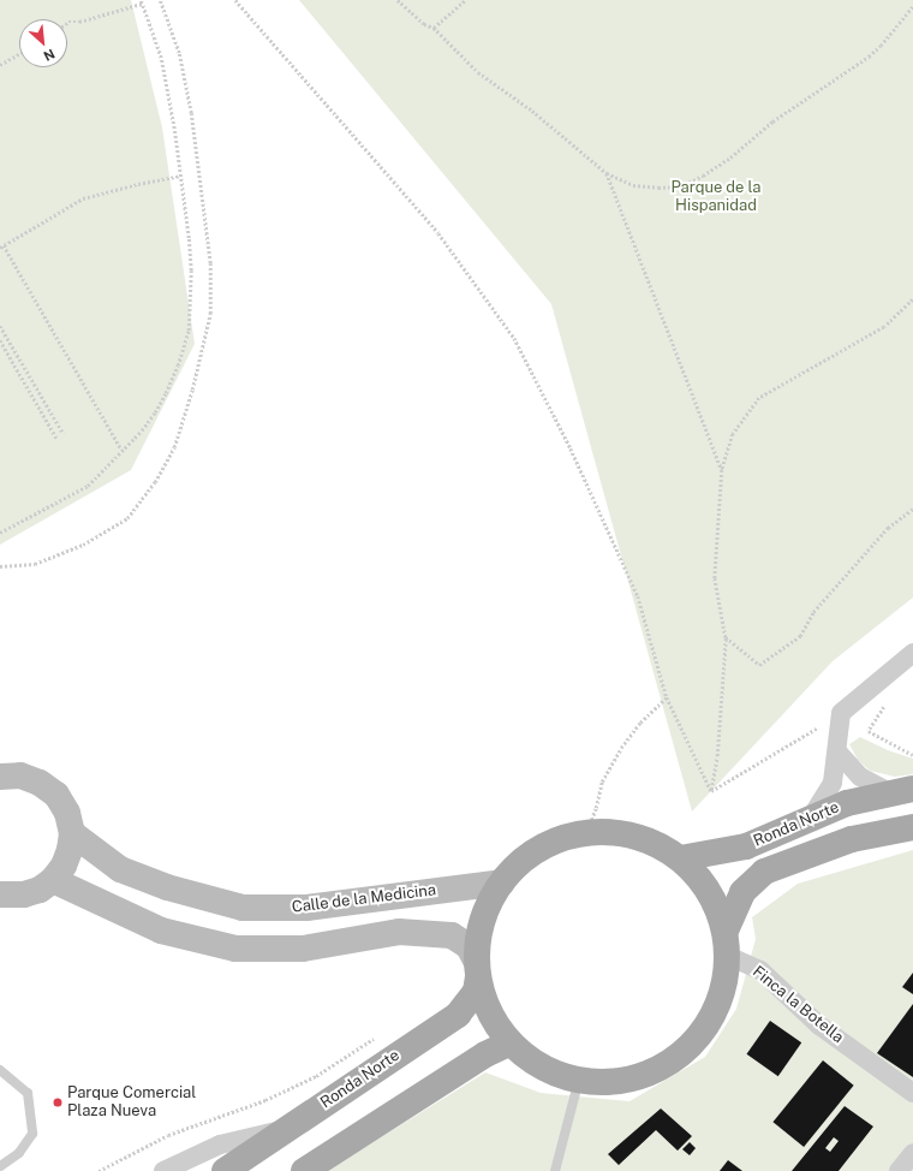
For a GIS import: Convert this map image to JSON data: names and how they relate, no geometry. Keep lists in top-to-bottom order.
{
  "streets": {
    "main road": ["Ronda Norte", "Calle de la Medicina"],
    "street": ["Finca la Botella"]
  },
  "crossings": [
    ["Ronda Norte", "Calle de la Medicina"],
    ["Ronda Norte", "Finca la Botella"]
  ],
  "parks": ["Parque de la Hispanidad"],
  "places": ["Parque Comercial Plaza Nueva"],
  "north": "bottom right"
}
